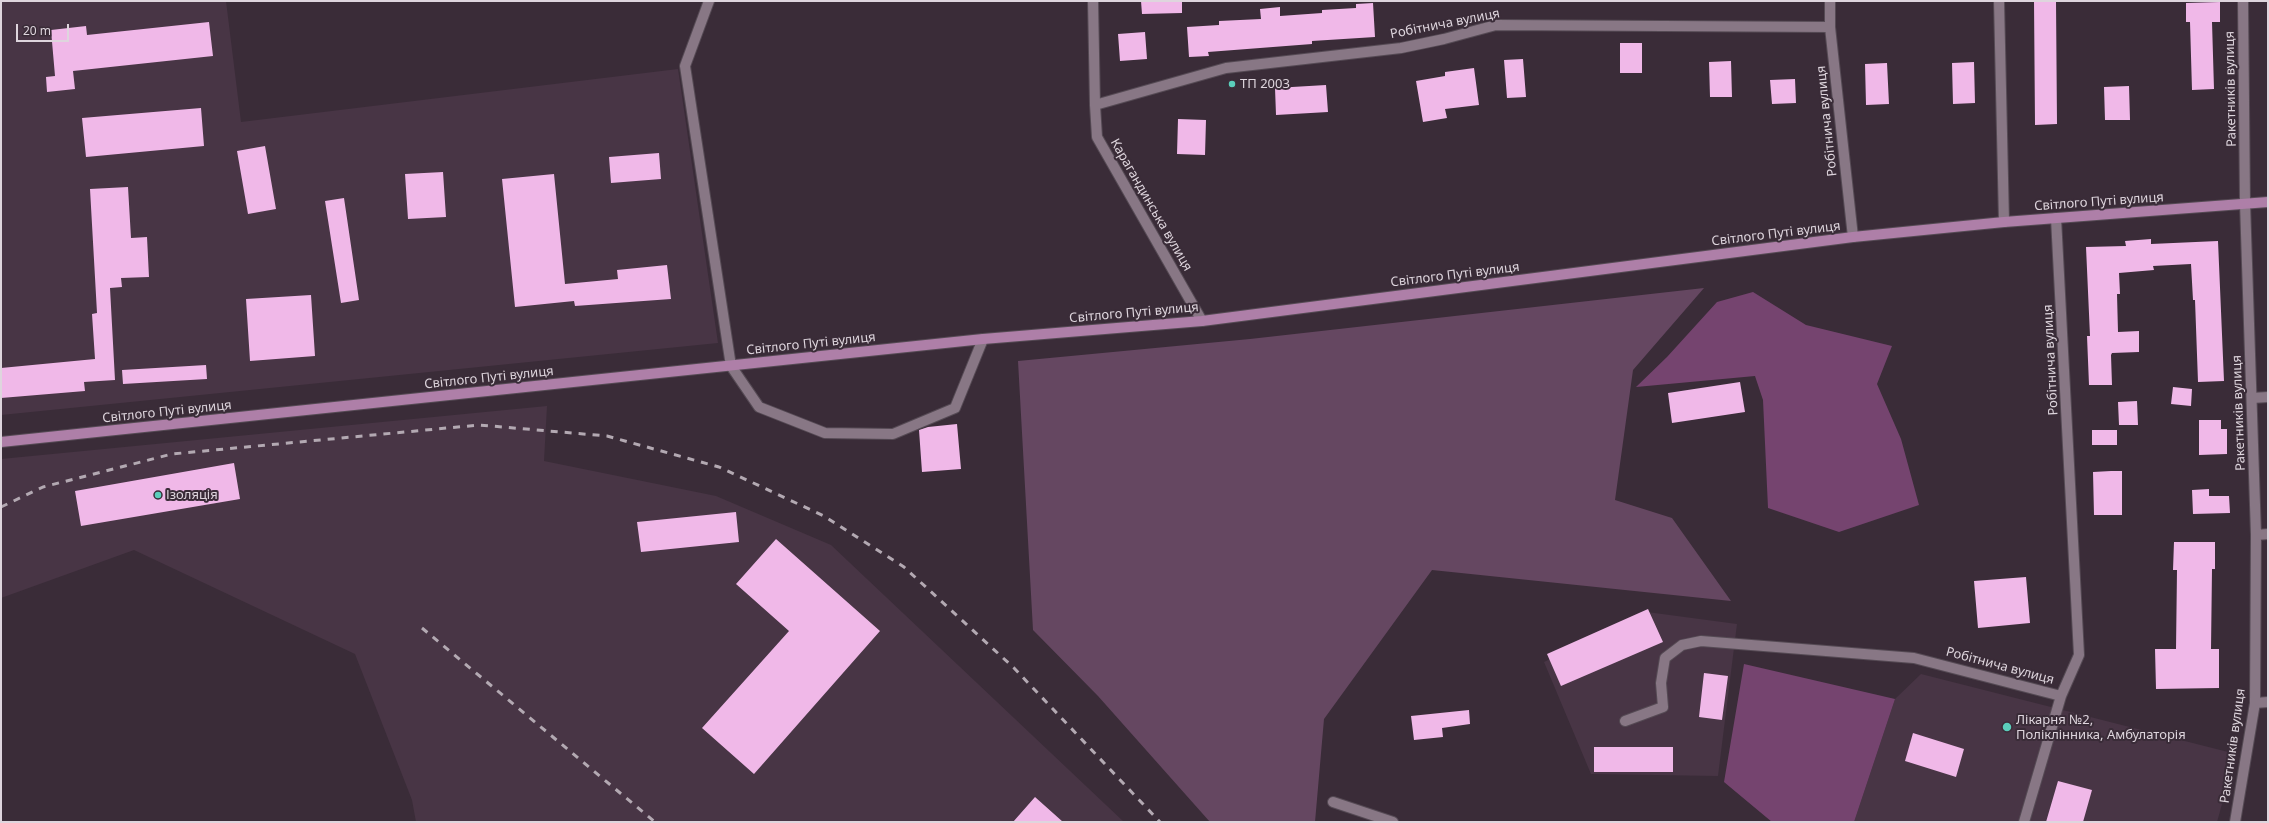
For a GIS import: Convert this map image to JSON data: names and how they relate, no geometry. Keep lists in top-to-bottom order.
{
  "streets": {
    "main road": ["Світлого Путі вулиця"],
    "street": ["Робітнича вулиця", "Ракетників вулиця", "Карагандинська вулиця"]
  },
  "crossings": [
    ["Робітнича вулиця", "Світлого Путі вулиця"],
    ["Робітнича вулиця", "Карагандинська вулиця"],
    ["Ракетників вулиця", "Світлого Путі вулиця"],
    ["Світлого Путі вулиця", "Карагандинська вулиця"]
  ],
  "places": ["ТП 2003", "Ізоляція", "Лікарня №2, Поліклінника, Амбулаторія"],
  "scale_bar": "20 m"
}
